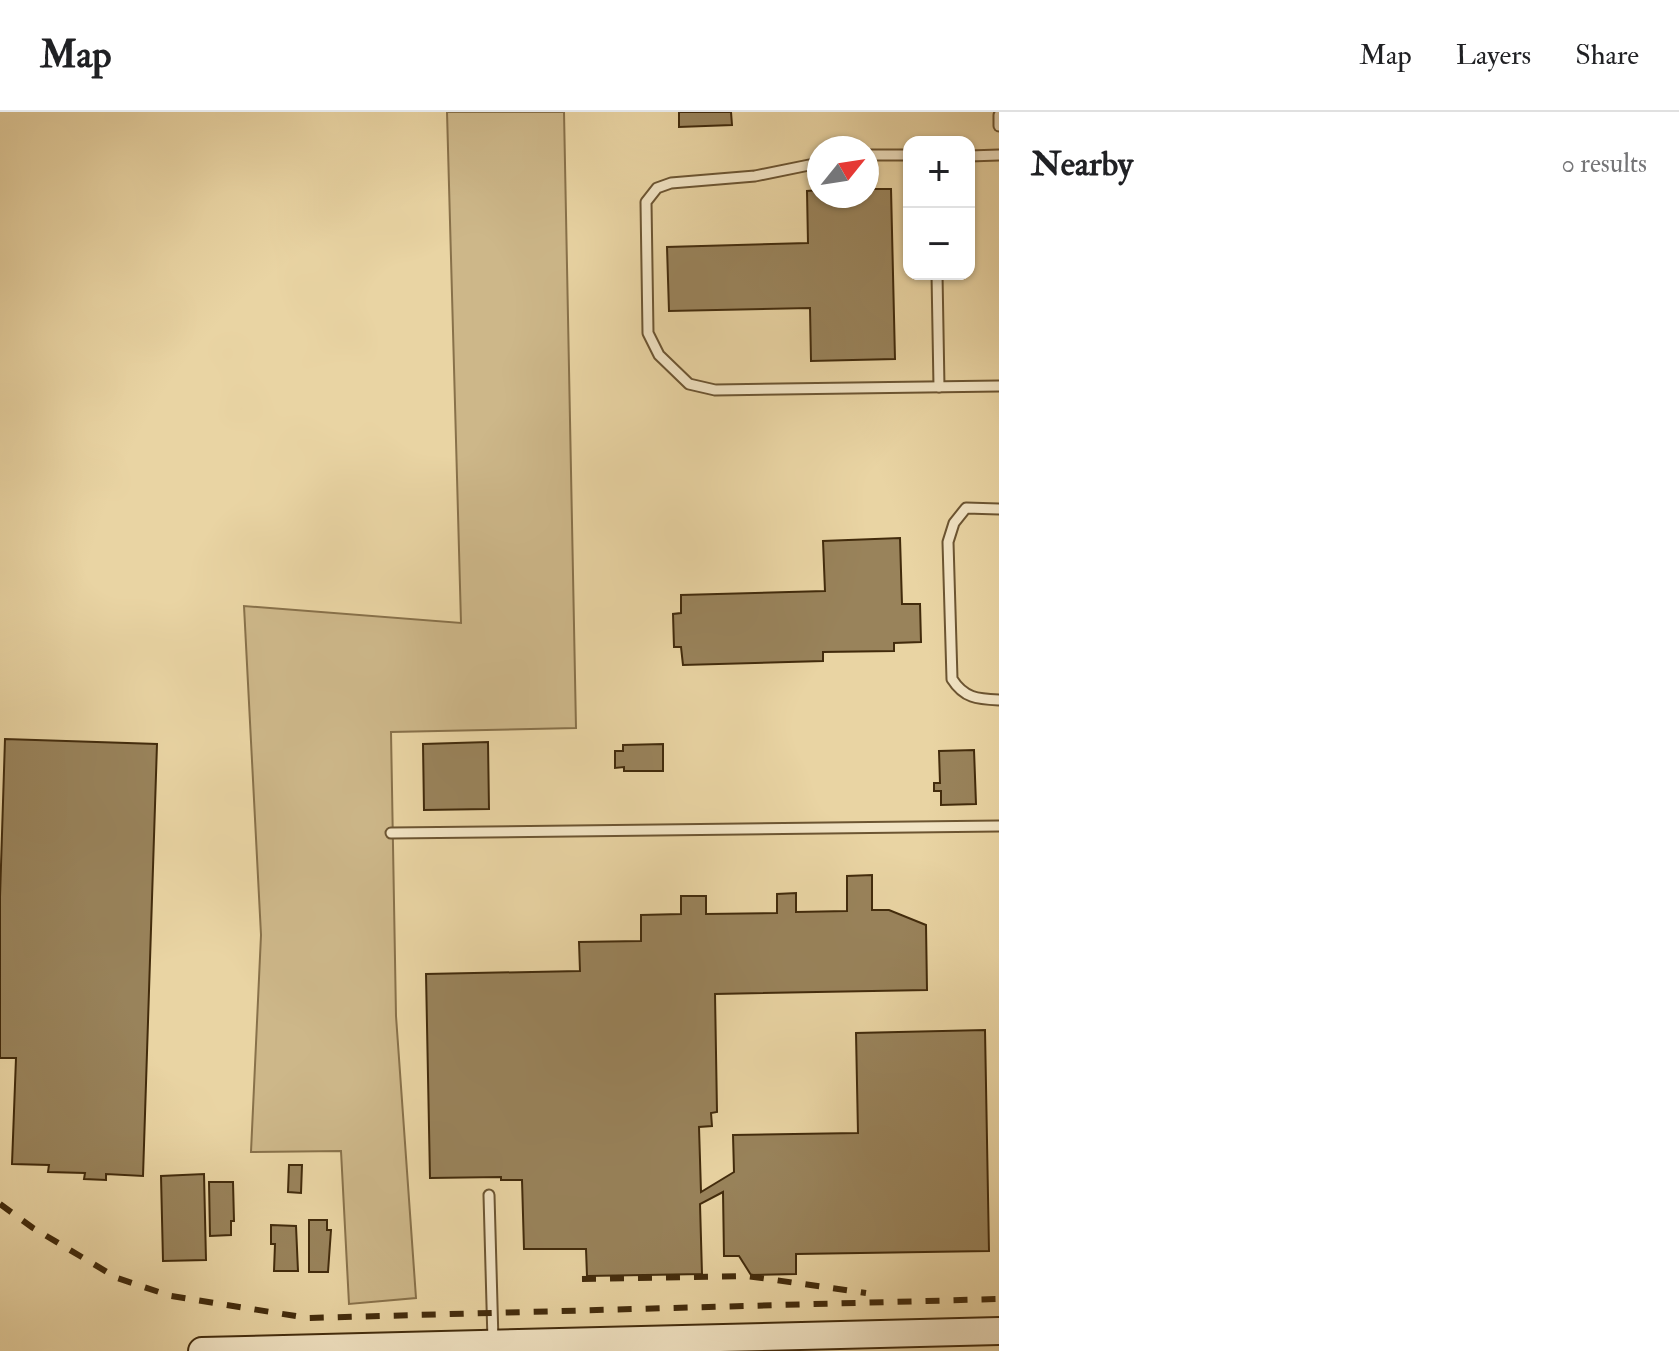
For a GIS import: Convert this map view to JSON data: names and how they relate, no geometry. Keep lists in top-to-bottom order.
{
  "north": "top right",
  "page": {
    "header": "Map",
    "nav": ["Map", "Layers", "Share"],
    "heading": ["Nearby", "0 results"],
    "map_buttons": ["+", "−"]
  }
}
